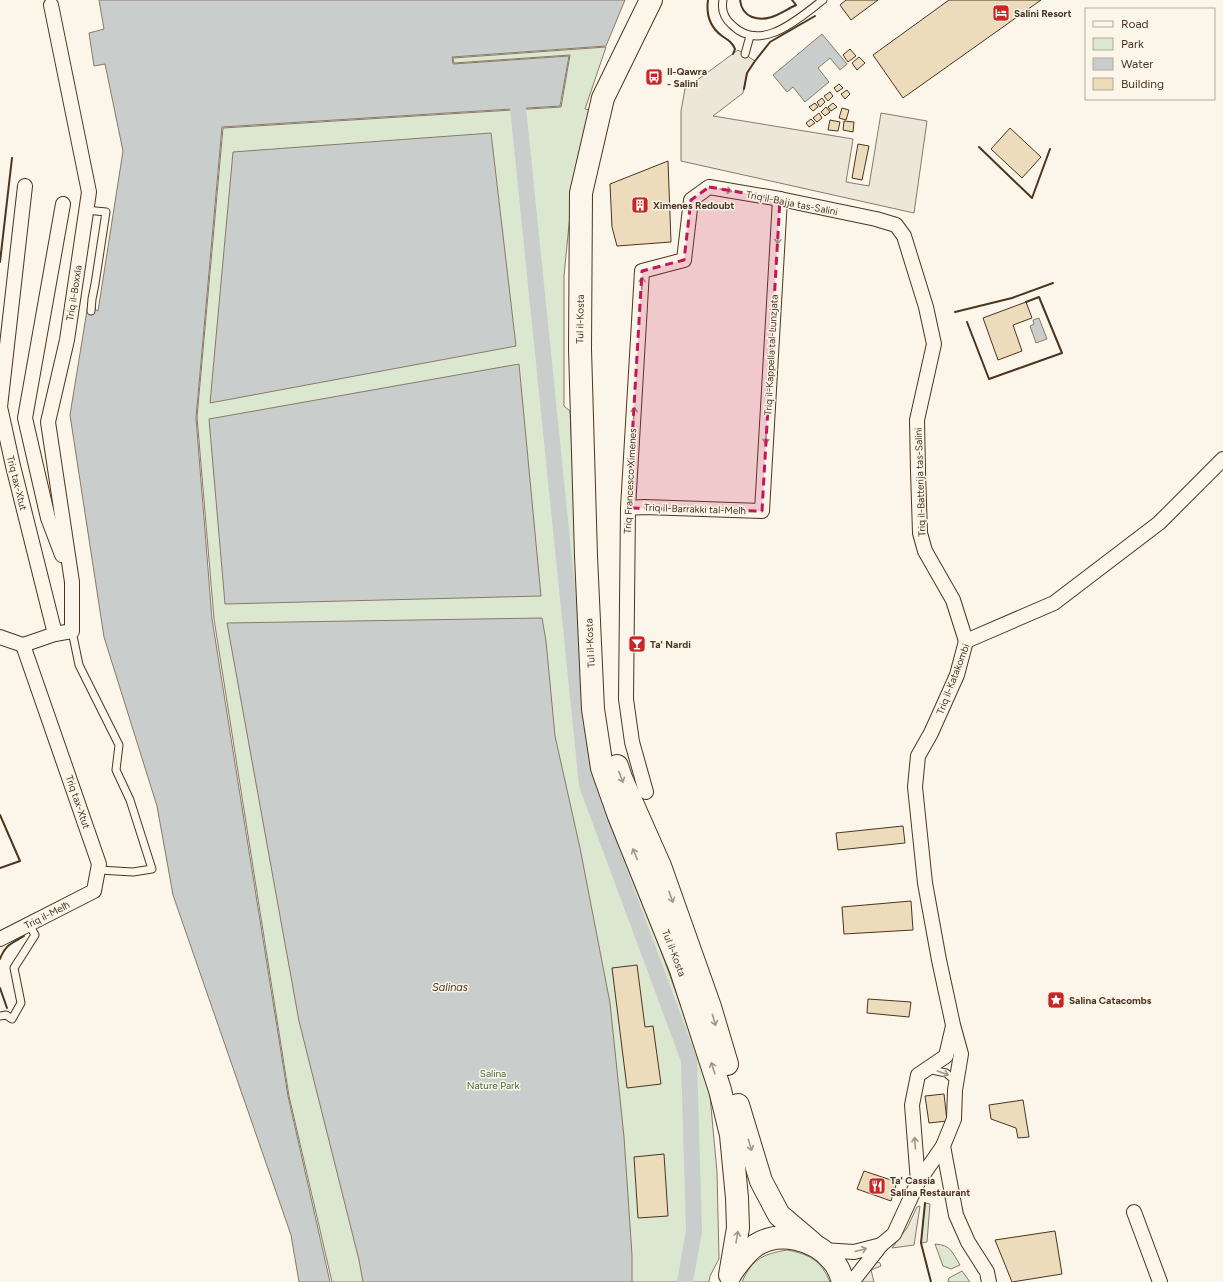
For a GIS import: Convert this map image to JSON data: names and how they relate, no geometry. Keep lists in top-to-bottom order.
{
  "streets": {
    "highway": ["Tul il-Kosta"],
    "street": [
      "Triq il-Bajja tas-Salini",
      "Triq il-Boxxla",
      "Triq il-Kappella tal-Lunzjata",
      "Triq Francesco Ximenes",
      "Triq il-Batterija tas-Salini",
      "Triq tax-Xtut",
      "Triq il-Barrakki tal-Melħ",
      "Triq il-Katakombi",
      "Triq il-Melħ"
    ]
  },
  "crossings": [
    ["Triq il-Bajja tas-Salini", "Triq il-Kappella tal-Lunzjata"],
    ["Triq il-Bajja tas-Salini", "Triq Francesco Ximenes"],
    ["Triq il-Bajja tas-Salini", "Triq il-Batterija tas-Salini"],
    ["Tul il-Kosta", "Triq il-Katakombi"],
    ["Triq il-Kappella tal-Lunzjata", "Triq il-Barrakki tal-Melħ"],
    ["Triq Francesco Ximenes", "Triq il-Barrakki tal-Melħ"],
    ["Triq il-Batterija tas-Salini", "Triq il-Katakombi"],
    ["Triq tax-Xtut", "Triq il-Melħ"]
  ],
  "one_way": ["Triq il-Bajja tas-Salini", "Triq il-Kappella tal-Lunzjata", "Triq Francesco Ximenes"],
  "water": ["Salinas"],
  "parks": ["Salina Nature Park"],
  "places": {
    "hotel": ["Salini Resort"],
    "bus stop": ["Il-Qawra - Salini"],
    "building": ["Ximenes Redoubt"],
    "bar": ["Ta' Nardi"],
    "place": ["Salina Catacombs"],
    "restaurant": ["Ta' Cassia Salina Restaurant"]
  },
  "legend": [
    "Road",
    "Park",
    "Water",
    "Building"
  ]
}
